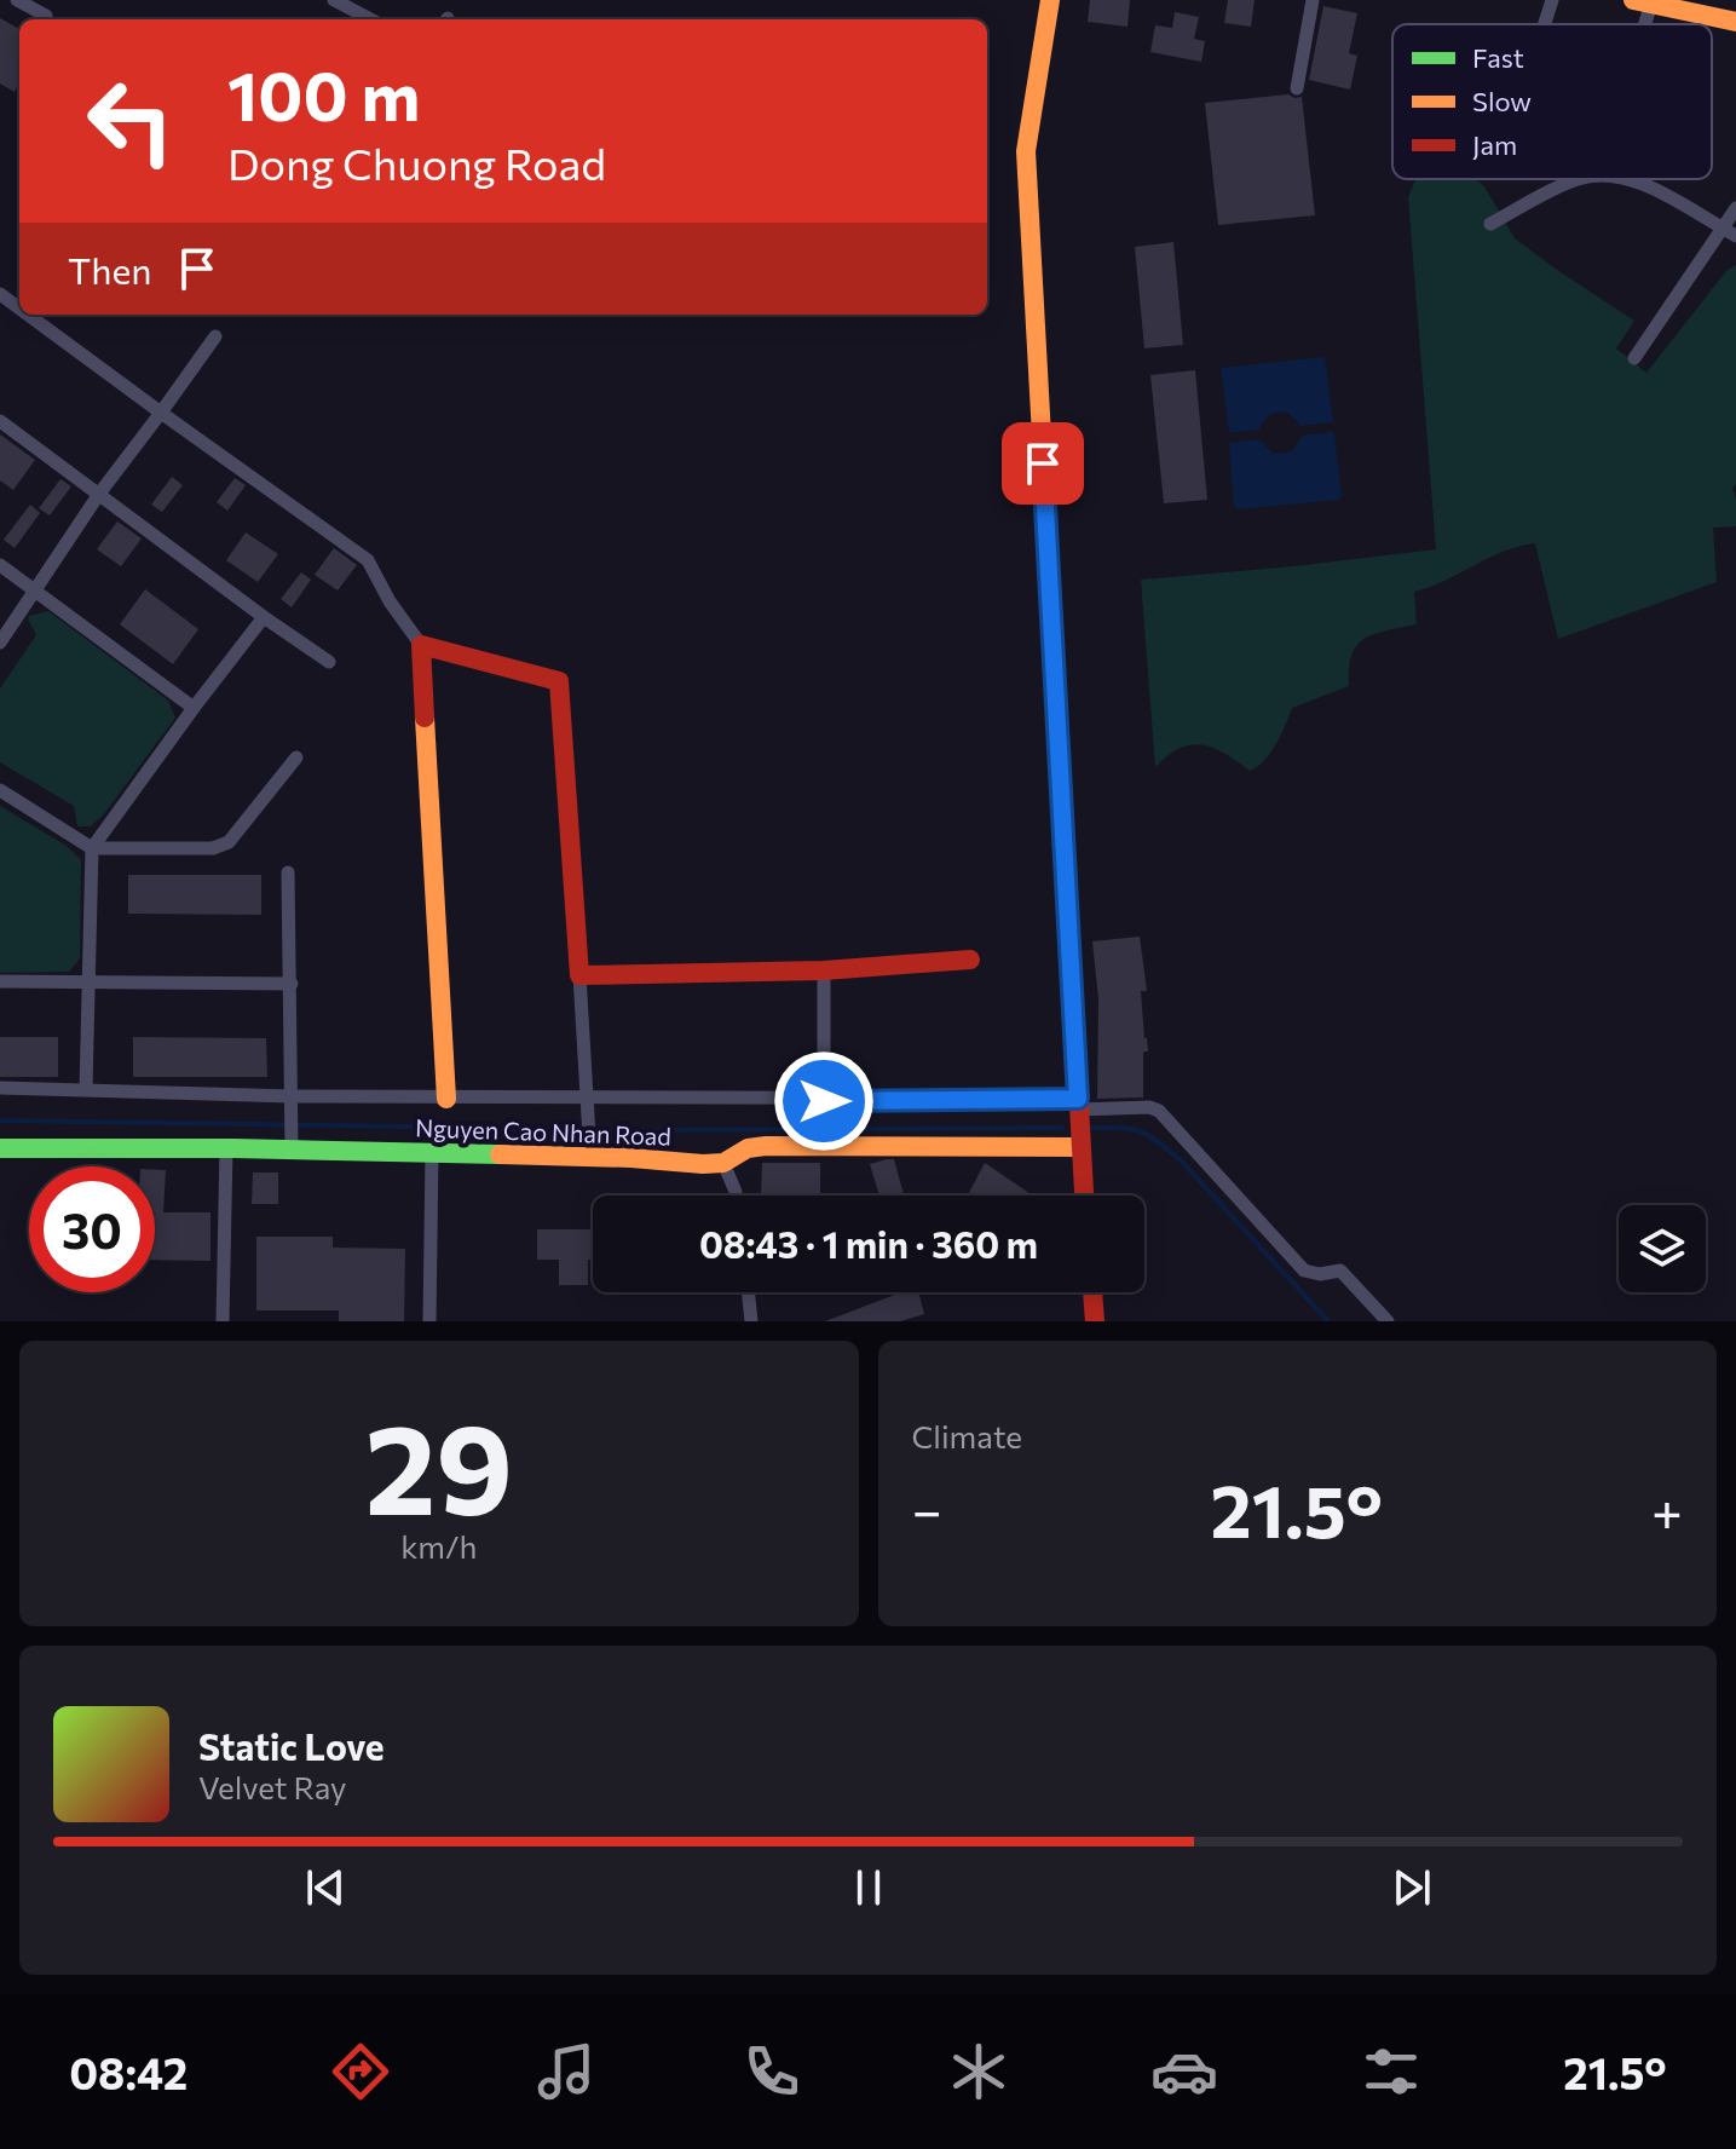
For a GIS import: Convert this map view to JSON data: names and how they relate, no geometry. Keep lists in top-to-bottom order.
{
  "streets": {
    "street": ["Nguyen Cao Nhan Road"]
  },
  "legend": ["Fast", "Slow", "Jam"],
  "page": {
    "turn": ["100 m", "Dong Chuong Road"],
    "then": "Then",
    "limit": "30",
    "trip": "08:43 · 1 min · 360 m",
    "tile": [
      ["29", "km/h"],
      "Climate"
    ],
    "heat": ["−", "21.5°", "+"],
    "song": ["Static Love", "Velvet Ray"],
    "tabs": ["08:42", "21.5°"]
  }
}
